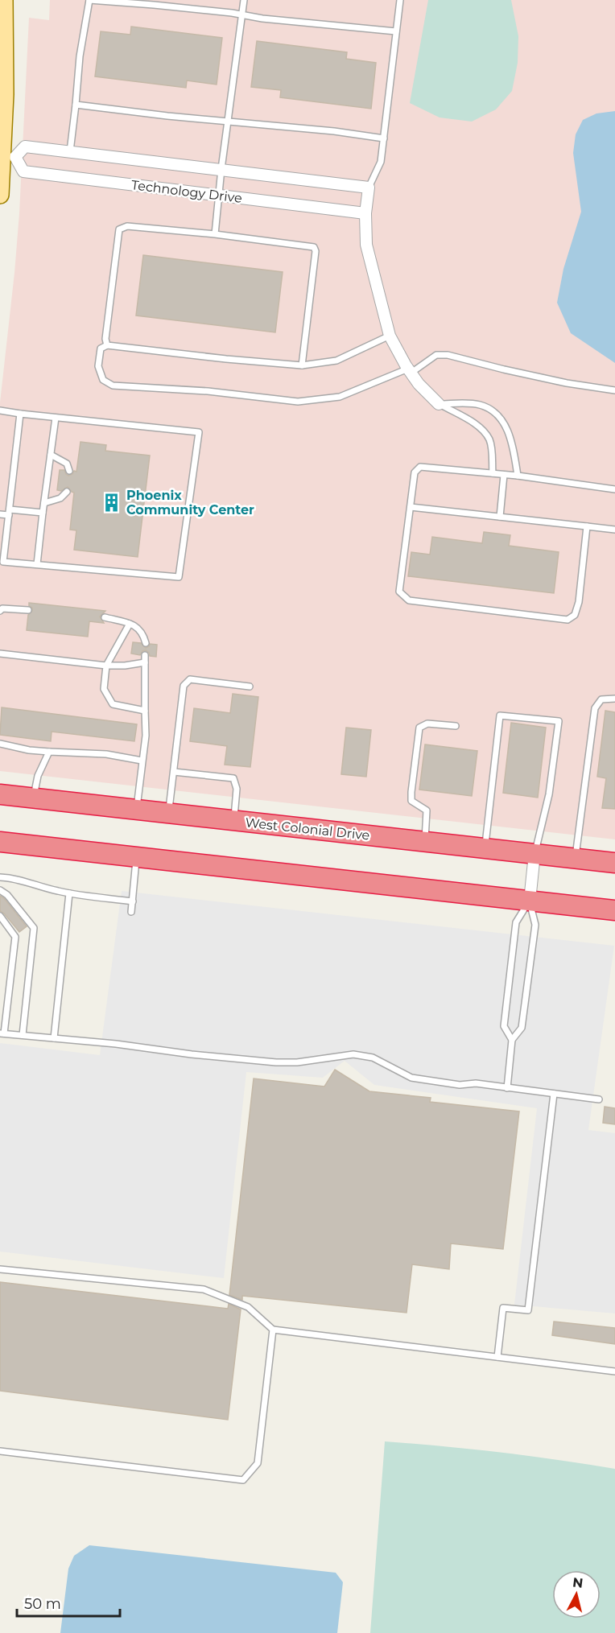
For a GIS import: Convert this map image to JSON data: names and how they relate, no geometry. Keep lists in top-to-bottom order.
{
  "streets": {
    "highway": ["West Colonial Drive"],
    "street": ["Technology Drive"]
  },
  "places": {
    "building": ["Phoenix Community Center"]
  },
  "scale_bar": "50 m",
  "north": "top"
}
